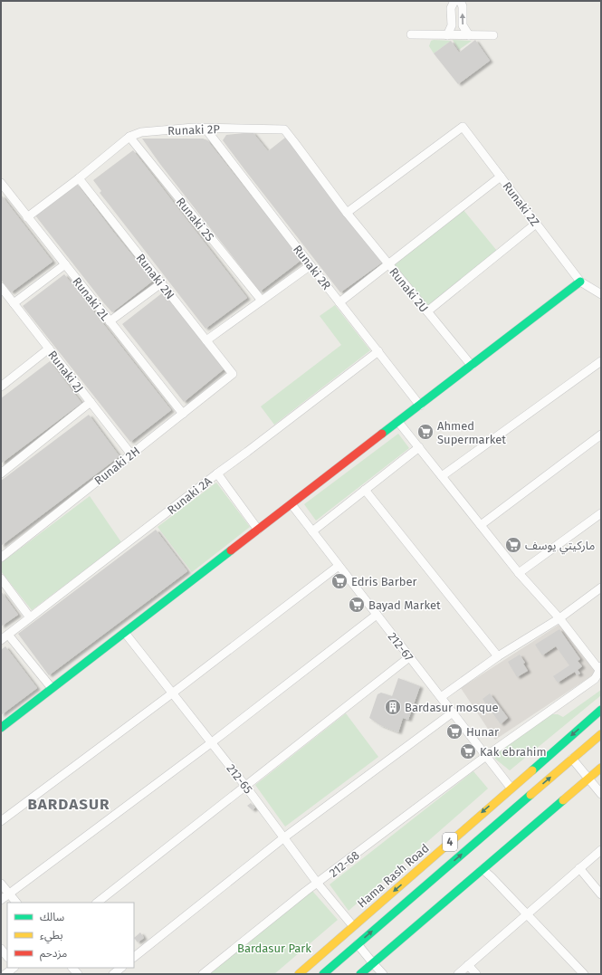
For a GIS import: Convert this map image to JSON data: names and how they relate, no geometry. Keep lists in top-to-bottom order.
{
  "streets": {
    "main road": ["4", "Hama Rash Road"],
    "street": [
      "Runaki 2P",
      "Runaki 2Z",
      "Runaki 2S",
      "Runaki 2R",
      "Runaki 2N",
      "Runaki 2U",
      "Runaki 2L",
      "Runaki 2J",
      "Runaki 2H",
      "Runaki 2A",
      "212-67",
      "212-65",
      "212-68"
    ]
  },
  "crossings": [
    ["Runaki 2P", "Runaki 2Z"],
    ["Runaki 2P", "Runaki 2S"],
    ["Runaki 2P", "Runaki 2R"],
    ["Runaki 2P", "Runaki 2N"],
    ["Runaki 2P", "Runaki 2U"],
    ["Runaki 2P", "Runaki 2L"],
    ["Runaki 2Z", "Runaki 2U"],
    ["Runaki 2R", "Runaki 2A"],
    ["Runaki 2N", "Runaki 2H"],
    ["Runaki 2L", "Runaki 2H"],
    ["Runaki 2J", "Runaki 2H"],
    ["212-67", "212-68"],
    ["212-67", "Hama Rash Road"],
    ["212-65", "212-68"],
    ["212-65", "Hama Rash Road"]
  ],
  "districts": ["BARDASUR"],
  "parks": ["Bardasur Park"],
  "places": {
    "supermarket": [
      "Ahmed Supermarket",
      "ماركيتي يوسف",
      "Edris Barber",
      "Bayad Market",
      "Hunar",
      "Kak ebrahim"
    ],
    "building": ["Bardasur mosque"]
  },
  "legend": ["سالك", "بطيء", "مزدحم"]
}
